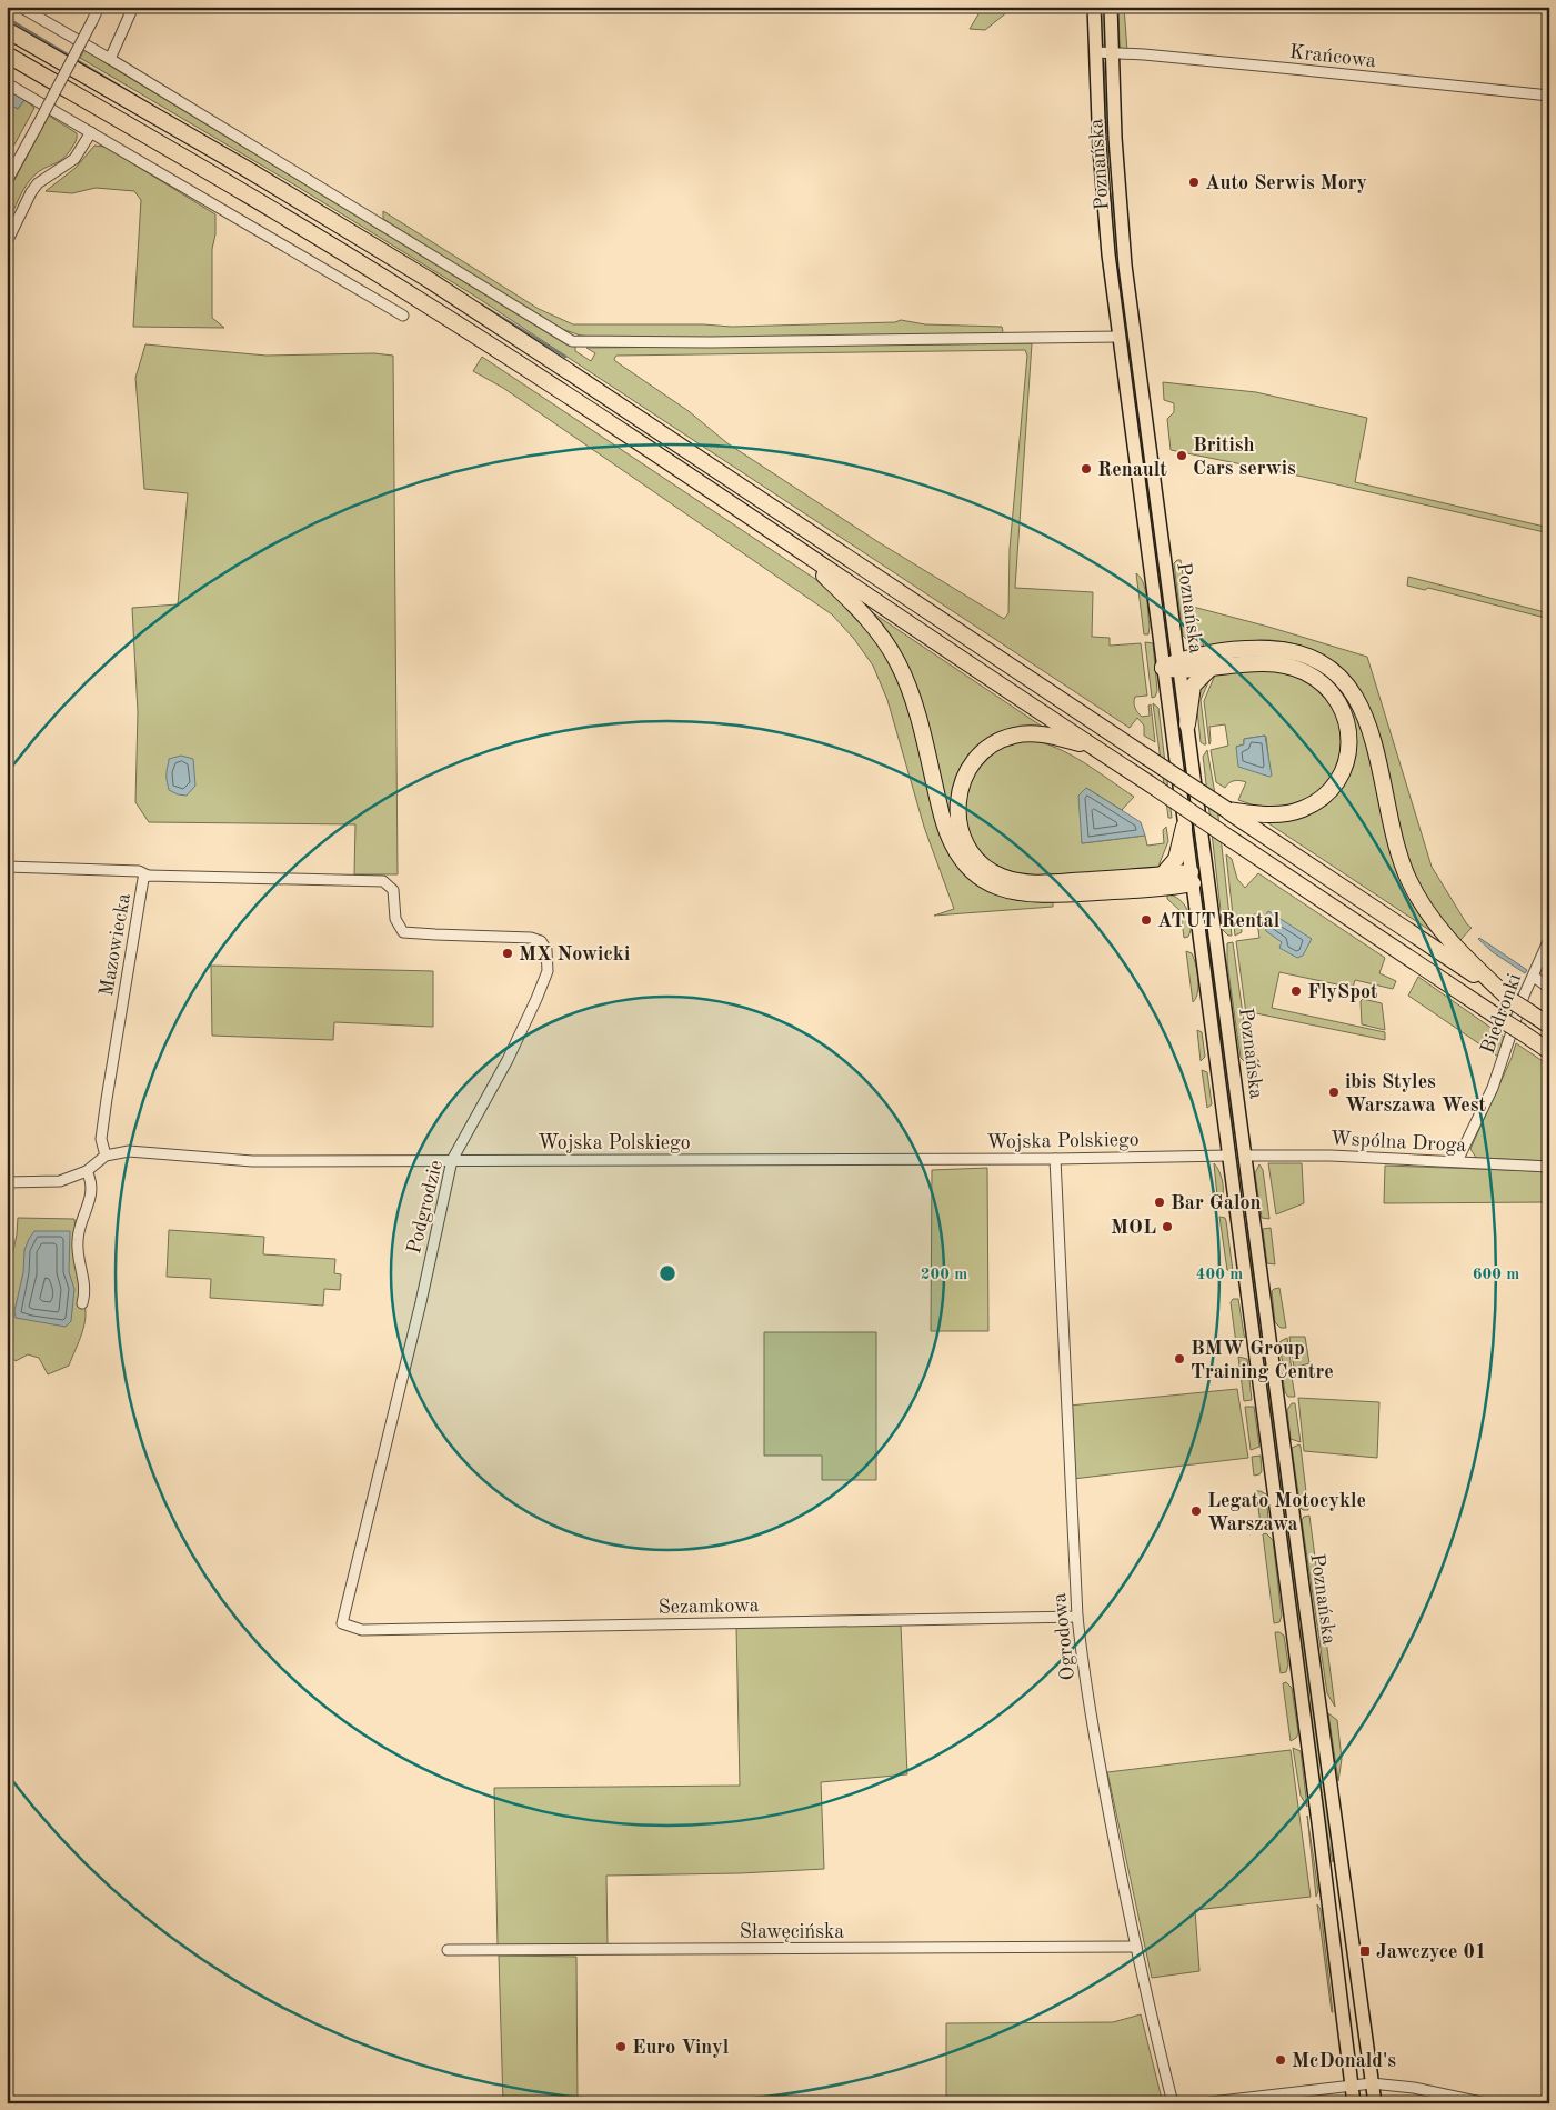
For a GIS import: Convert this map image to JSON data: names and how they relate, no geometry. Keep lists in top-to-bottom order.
{
  "streets": {
    "main road": ["Poznańska"],
    "street": [
      "Krańcowa",
      "Mazowiecka",
      "Biedronki",
      "Wojska Polskiego",
      "Wspólna Droga",
      "Podgrodzie",
      "Sezamkowa",
      "Ogrodowa",
      "Sławęcińska"
    ]
  },
  "crossings": [
    ["Krańcowa", "Poznańska"],
    ["Poznańska", "Wojska Polskiego"],
    ["Poznańska", "Wspólna Droga"],
    ["Mazowiecka", "Wojska Polskiego"],
    ["Mazowiecka", "Podgrodzie"],
    ["Biedronki", "Wspólna Droga"],
    ["Wojska Polskiego", "Podgrodzie"],
    ["Wojska Polskiego", "Ogrodowa"],
    ["Podgrodzie", "Sezamkowa"],
    ["Sezamkowa", "Ogrodowa"],
    ["Ogrodowa", "Sławęcińska"]
  ],
  "places": {
    "other": [
      "Auto Serwis Mory",
      "British Cars serwis",
      "Renault",
      "ATUT Rental",
      "MX Nowicki",
      "FlySpot",
      "ibis Styles Warszawa West",
      "Bar Galon",
      "MOL",
      "BMW Group Training Centre",
      "Legato Motocykle Warszawa",
      "Euro Vinyl",
      "McDonald's"
    ],
    "transit": ["Jawczyce 01"]
  },
  "rings": ["200 m", "400 m", "600 m"]
}
